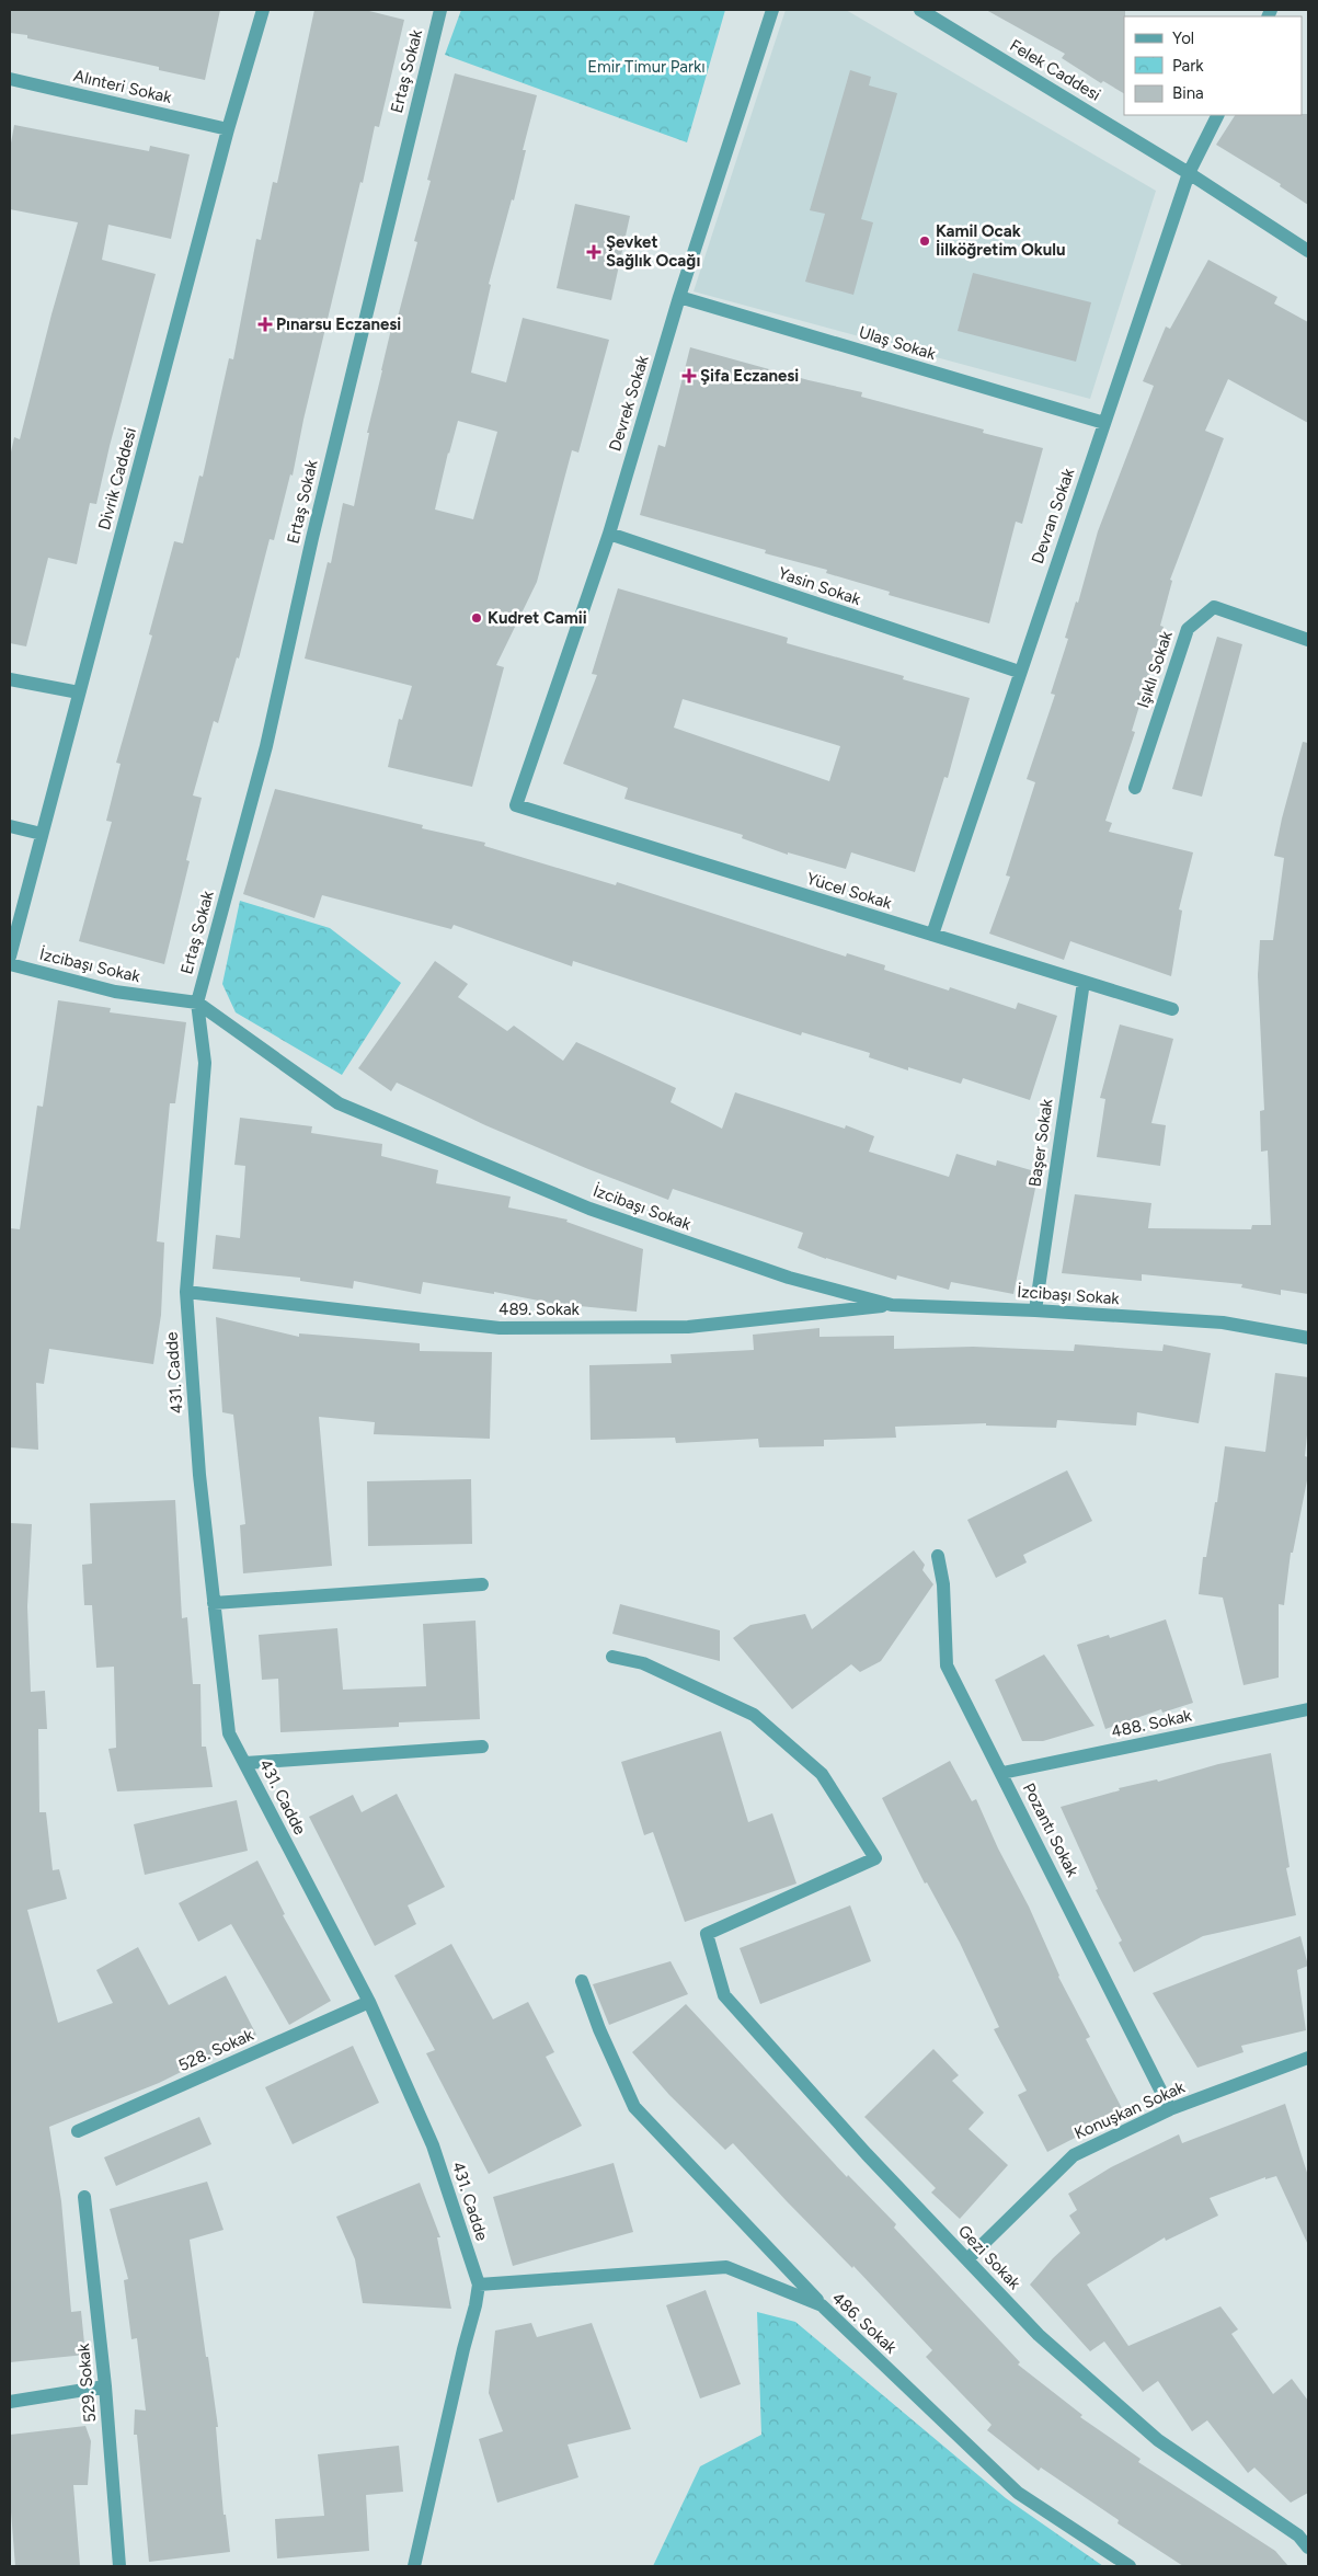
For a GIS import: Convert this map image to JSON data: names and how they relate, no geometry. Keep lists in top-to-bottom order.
{
  "streets": {
    "street": [
      "Felek Caddesi",
      "Ertaş Sokak",
      "Alınteri Sokak",
      "Ulaş Sokak",
      "Devrek Sokak",
      "Divrik Caddesi",
      "Devran Sokak",
      "Yasin Sokak",
      "Işıklı Sokak",
      "Yücel Sokak",
      "İzcibaşı Sokak",
      "Başer Sokak",
      "489. Sokak",
      "431. Cadde",
      "488. Sokak",
      "Pozantı Sokak",
      "528. Sokak",
      "Konuşkan Sokak",
      "Gezi Sokak",
      "486. Sokak",
      "529. Sokak"
    ]
  },
  "crossings": [
    ["Felek Caddesi", "Devran Sokak"],
    ["Ertaş Sokak", "İzcibaşı Sokak"],
    ["Ertaş Sokak", "431. Cadde"],
    ["Alınteri Sokak", "Divrik Caddesi"],
    ["Ulaş Sokak", "Devrek Sokak"],
    ["Ulaş Sokak", "Devran Sokak"],
    ["Devrek Sokak", "Yasin Sokak"],
    ["Devrek Sokak", "Yücel Sokak"],
    ["Devran Sokak", "Yasin Sokak"],
    ["Devran Sokak", "Yücel Sokak"],
    ["Yücel Sokak", "Başer Sokak"],
    ["İzcibaşı Sokak", "Başer Sokak"],
    ["İzcibaşı Sokak", "489. Sokak"],
    ["İzcibaşı Sokak", "431. Cadde"],
    ["489. Sokak", "431. Cadde"],
    ["431. Cadde", "528. Sokak"],
    ["431. Cadde", "486. Sokak"],
    ["488. Sokak", "Pozantı Sokak"],
    ["Pozantı Sokak", "Konuşkan Sokak"],
    ["Konuşkan Sokak", "Gezi Sokak"]
  ],
  "parks": ["Emir Timur Parkı"],
  "places": {
    "other": ["Kamil Ocak İilköğretim Okulu", "Kudret Camii"],
    "health": ["Şevket Sağlık Ocağı", "Pınarsu Eczanesi", "Şifa Eczanesi"]
  },
  "legend": ["Yol", "Park", "Bina"]
}
